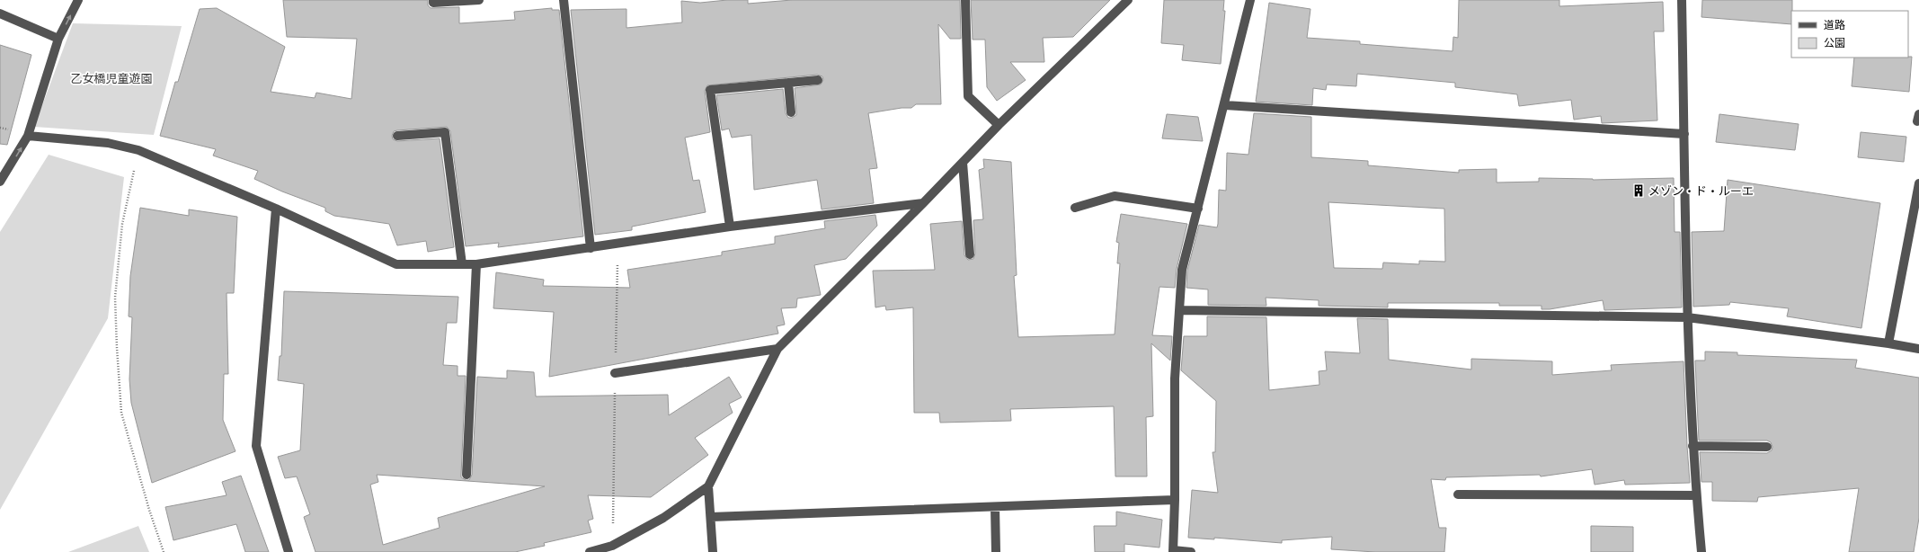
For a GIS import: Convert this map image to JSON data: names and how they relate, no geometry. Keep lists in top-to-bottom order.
{
  "parks": ["乙女橋児童遊園"],
  "places": {
    "building": ["メゾン・ド・ルーエ"]
  },
  "legend": ["道路", "公園"]
}
